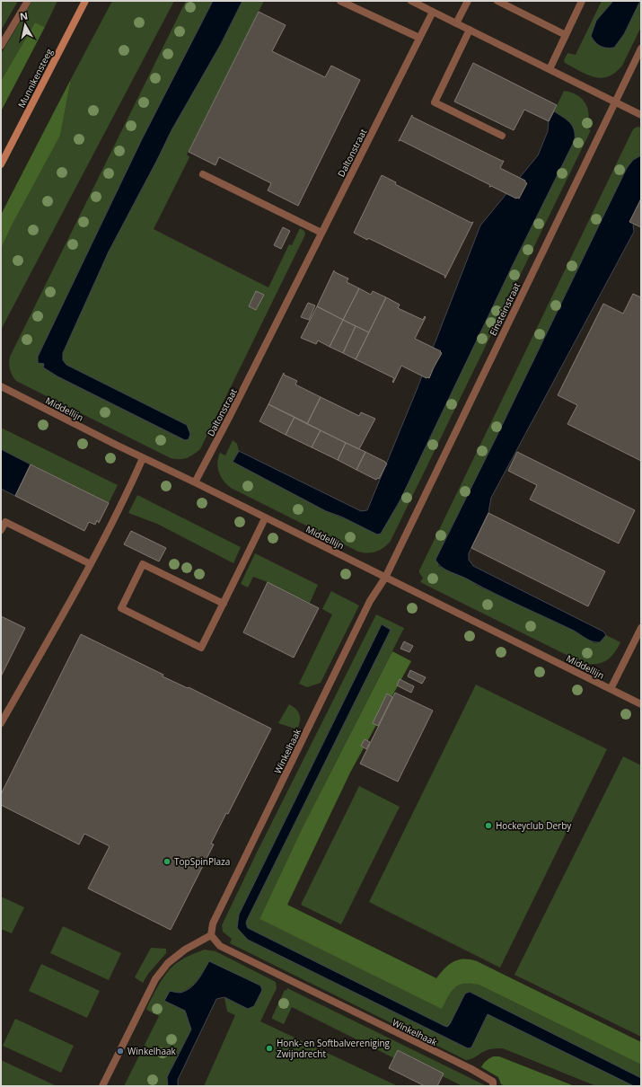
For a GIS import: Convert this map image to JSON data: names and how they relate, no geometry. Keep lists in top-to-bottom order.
{
  "streets": {
    "main road": ["Munnikensteeg"],
    "street": [
      "Daltonstraat",
      "Einsteinstraat",
      "Middellijn",
      "Winkelhaak"
    ]
  },
  "crossings": [
    ["Daltonstraat", "Middellijn"],
    ["Einsteinstraat", "Middellijn"],
    ["Einsteinstraat", "Winkelhaak"],
    ["Middellijn", "Winkelhaak"]
  ],
  "places": [
    "Hockeyclub Derby",
    "TopSpinPlaza",
    "Honk- en Softbalvereniging Zwijndrecht",
    "Winkelhaak"
  ],
  "north": "top"
}
